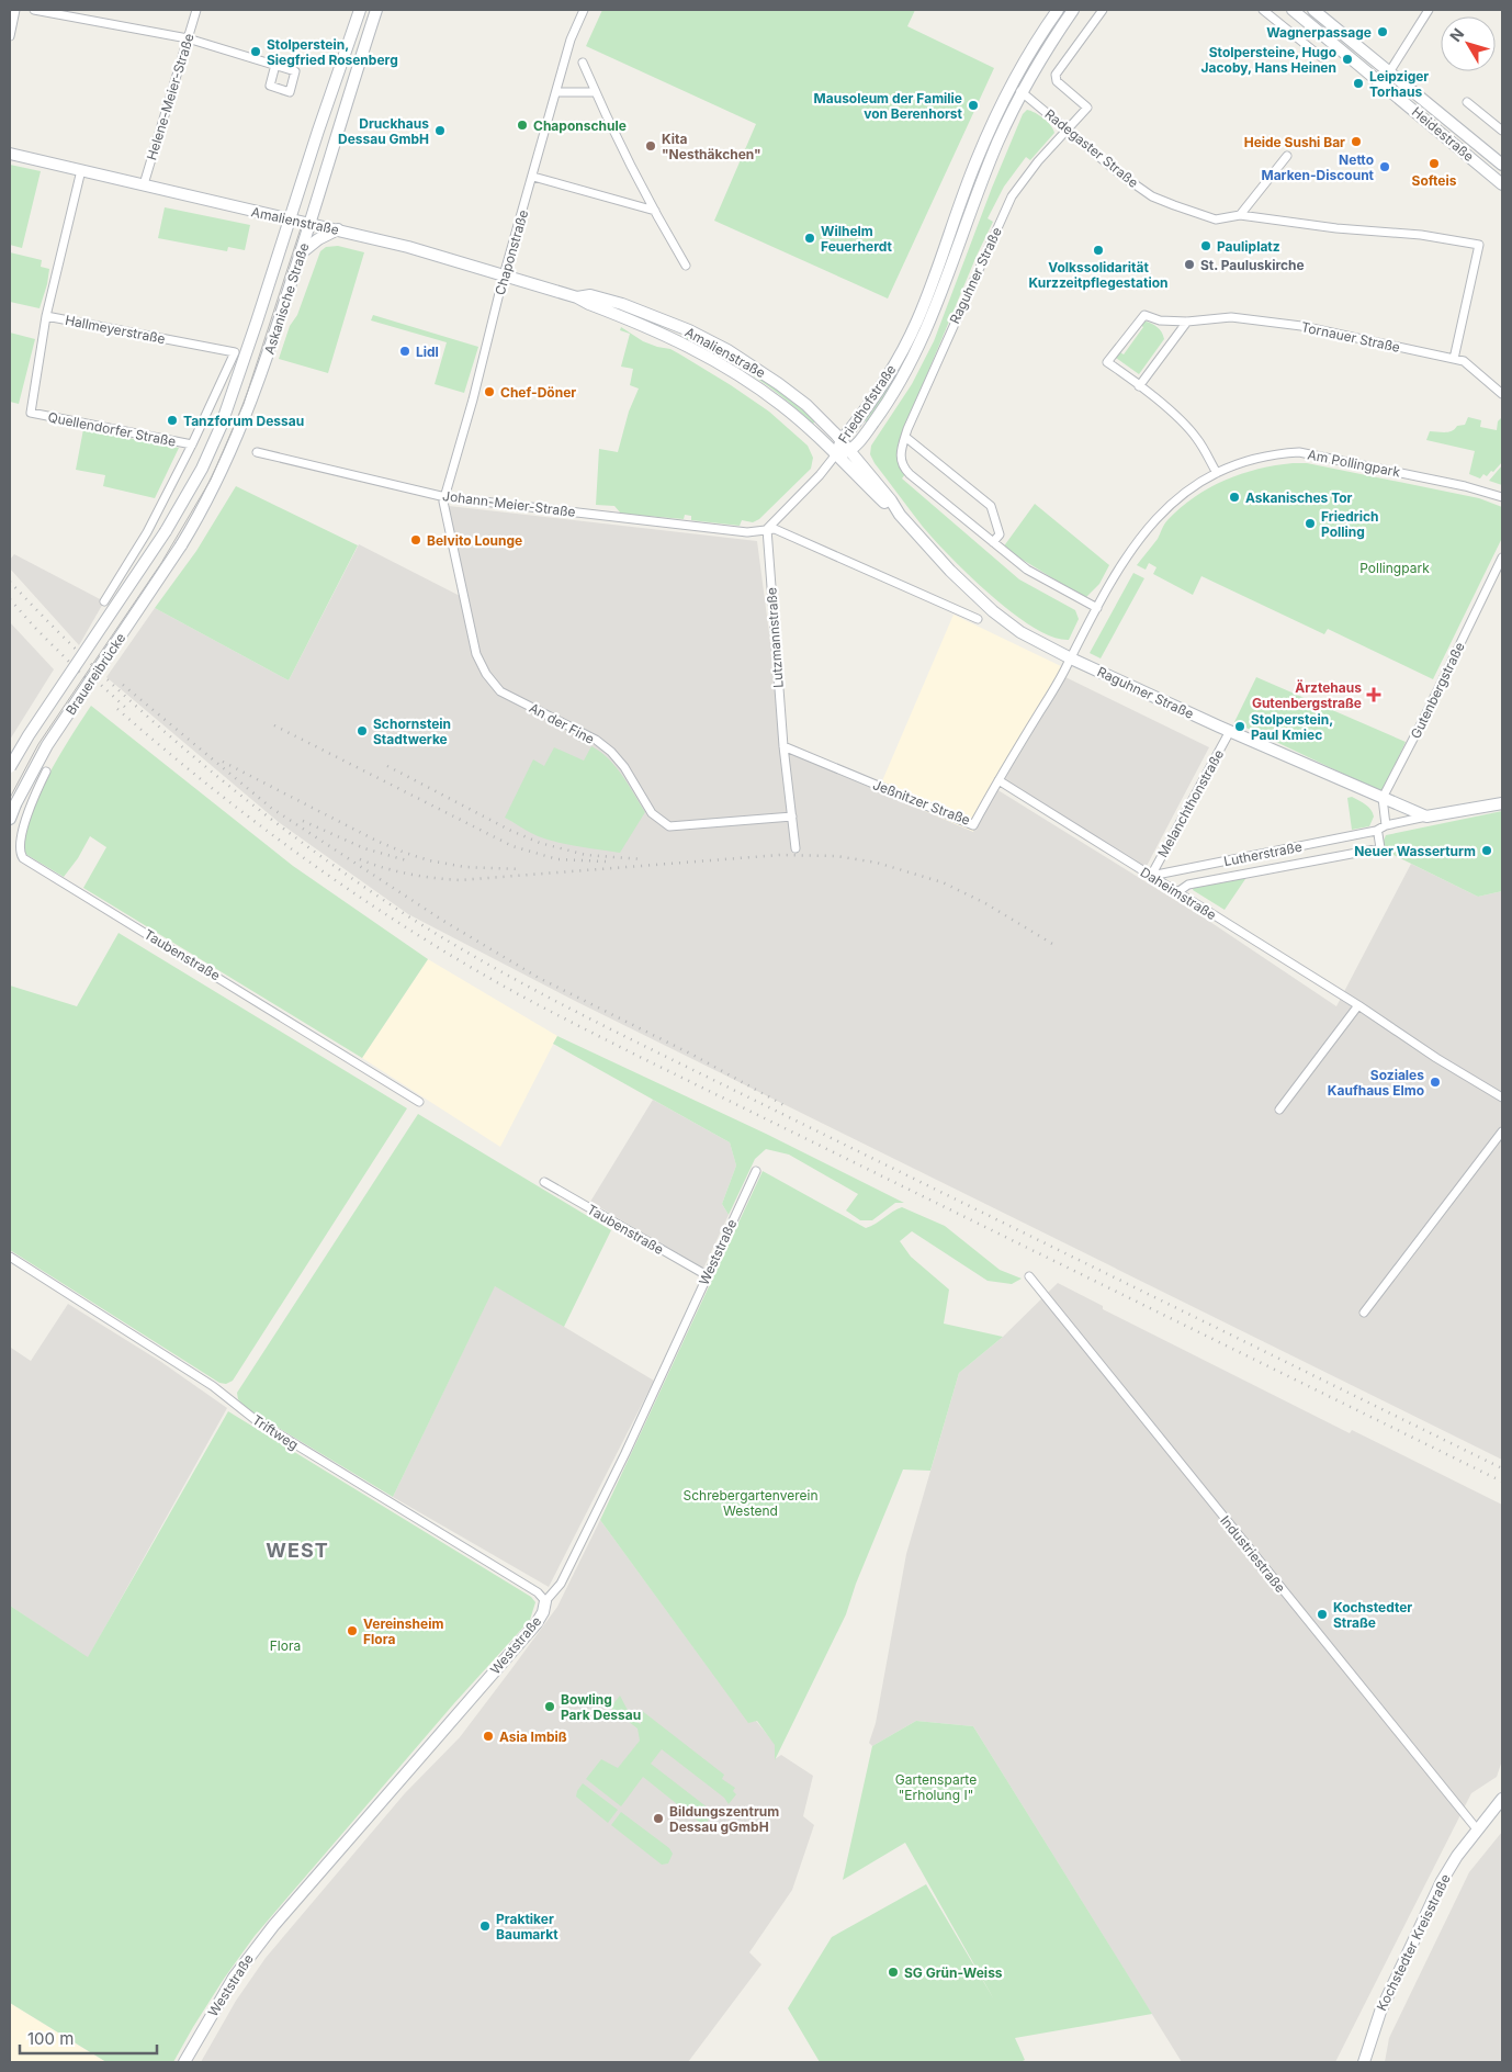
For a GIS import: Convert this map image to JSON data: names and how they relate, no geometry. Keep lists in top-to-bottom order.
{
  "streets": {
    "main road": [
      "Heidestraße",
      "Amalienstraße",
      "Raguhner Straße",
      "Askanische Straße",
      "Friedhofstraße",
      "Brauereibrücke",
      "Lutherstraße",
      "Weststraße",
      "Kochstedter Kreisstraße"
    ],
    "street": [
      "Helene-Meier-Straße",
      "Radegaster Straße",
      "Chaponstraße",
      "Hallmeyerstraße",
      "Tornauer Straße",
      "Quellendorfer Straße",
      "Am Pollingpark",
      "Johann-Meier-Straße",
      "Lutzmannstraße",
      "Gutenbergstraße",
      "An der Fine",
      "Jeßnitzer Straße",
      "Melanchthonstraße",
      "Daheimstraße",
      "Taubenstraße",
      "Triftweg",
      "Industriestraße"
    ]
  },
  "crossings": [
    ["Helene-Meier-Straße", "Amalienstraße"],
    ["Radegaster Straße", "Raguhner Straße"],
    ["Radegaster Straße", "Tornauer Straße"],
    ["Radegaster Straße", "Friedhofstraße"],
    ["Amalienstraße", "Chaponstraße"],
    ["Amalienstraße", "Raguhner Straße"],
    ["Amalienstraße", "Askanische Straße"],
    ["Amalienstraße", "Hallmeyerstraße"],
    ["Amalienstraße", "Friedhofstraße"],
    ["Chaponstraße", "Johann-Meier-Straße"],
    ["Chaponstraße", "An der Fine"],
    ["Raguhner Straße", "Friedhofstraße"],
    ["Raguhner Straße", "Am Pollingpark"],
    ["Raguhner Straße", "Gutenbergstraße"],
    ["Raguhner Straße", "Jeßnitzer Straße"],
    ["Raguhner Straße", "Melanchthonstraße"],
    ["Raguhner Straße", "Lutherstraße"],
    ["Askanische Straße", "Brauereibrücke"],
    ["Hallmeyerstraße", "Quellendorfer Straße"],
    ["Tornauer Straße", "Am Pollingpark"],
    ["Am Pollingpark", "Jeßnitzer Straße"],
    ["Johann-Meier-Straße", "Lutzmannstraße"],
    ["Johann-Meier-Straße", "An der Fine"],
    ["Lutzmannstraße", "An der Fine"],
    ["Lutzmannstraße", "Jeßnitzer Straße"],
    ["Jeßnitzer Straße", "Daheimstraße"],
    ["Melanchthonstraße", "Lutherstraße"],
    ["Melanchthonstraße", "Daheimstraße"],
    ["Lutherstraße", "Daheimstraße"],
    ["Taubenstraße", "Weststraße"],
    ["Weststraße", "Triftweg"],
    ["Industriestraße", "Kochstedter Kreisstraße"]
  ],
  "districts": ["WEST"],
  "parks": [
    "Pollingpark",
    "Schrebergartenverein Westend",
    "Flora",
    "Gartensparte \"Erholung I\""
  ],
  "places": {
    "other": [
      "Wagnerpassage",
      "Stolperstein, Siegfried Rosenberg",
      "Stolpersteine, Hugo Jacoby, Hans Heinen",
      "Leipziger Torhaus",
      "Mausoleum der Familie von Berenhorst",
      "Chaponschule",
      "Druckhaus Dessau GmbH",
      "Heide Sushi Bar",
      "Kita \"Nesthäkchen\"",
      "Softeis",
      "Netto Marken-Discount",
      "Wilhelm Feuerherdt",
      "Pauliplatz",
      "Volkssolidarität Kurzzeitpflegestation",
      "St. Pauluskirche",
      "Lidl",
      "Chef-Döner",
      "Tanzforum Dessau",
      "Askanisches Tor",
      "Friedrich Polling",
      "Belvito Lounge",
      "Stolperstein, Paul Kmiec",
      "Schornstein Stadtwerke",
      "Neuer Wasserturm",
      "Soziales Kaufhaus Elmo",
      "Kochstedter Straße",
      "Vereinsheim Flora",
      "Bowling Park Dessau",
      "Asia Imbiß",
      "Bildungszentrum Dessau gGmbH",
      "Praktiker Baumarkt",
      "SG Grün-Weiss"
    ],
    "health": ["Ärztehaus Gutenbergstraße"]
  },
  "scale_bar": "100 m",
  "north": "top left"
}
